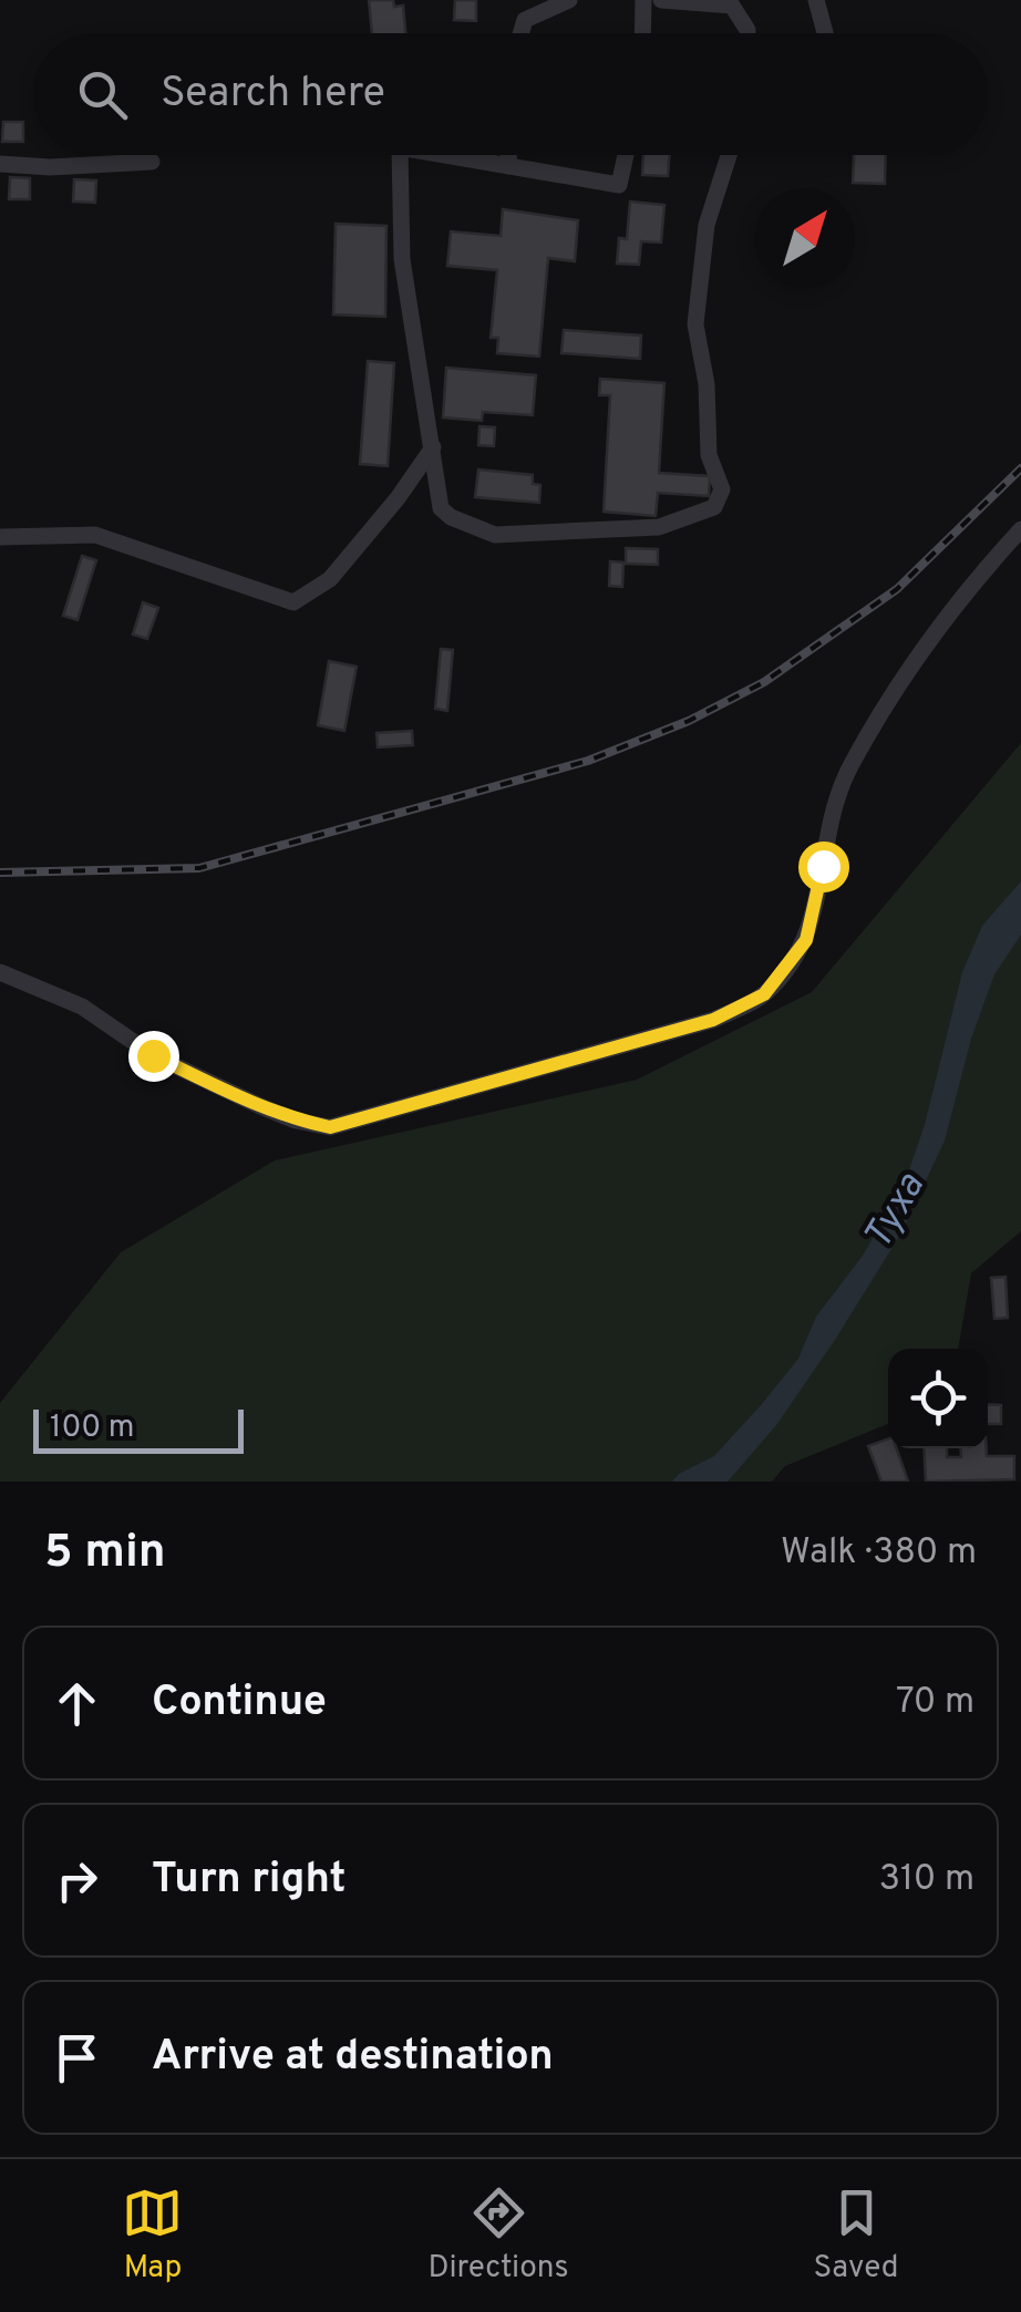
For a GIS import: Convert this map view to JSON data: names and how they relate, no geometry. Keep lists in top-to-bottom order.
{
  "water": ["Туха"],
  "scale_bar": "100 m",
  "north": "top right",
  "page": {
    "search": "Search here",
    "scale": "100 m",
    "heading": ["5 min", "Walk · 380 m"],
    "list": [
      ["Continue", "70 m"],
      ["Turn right", "310 m"],
      "Arrive at destination"
    ],
    "nav": ["Map", "Directions", "Saved"]
  }
}
